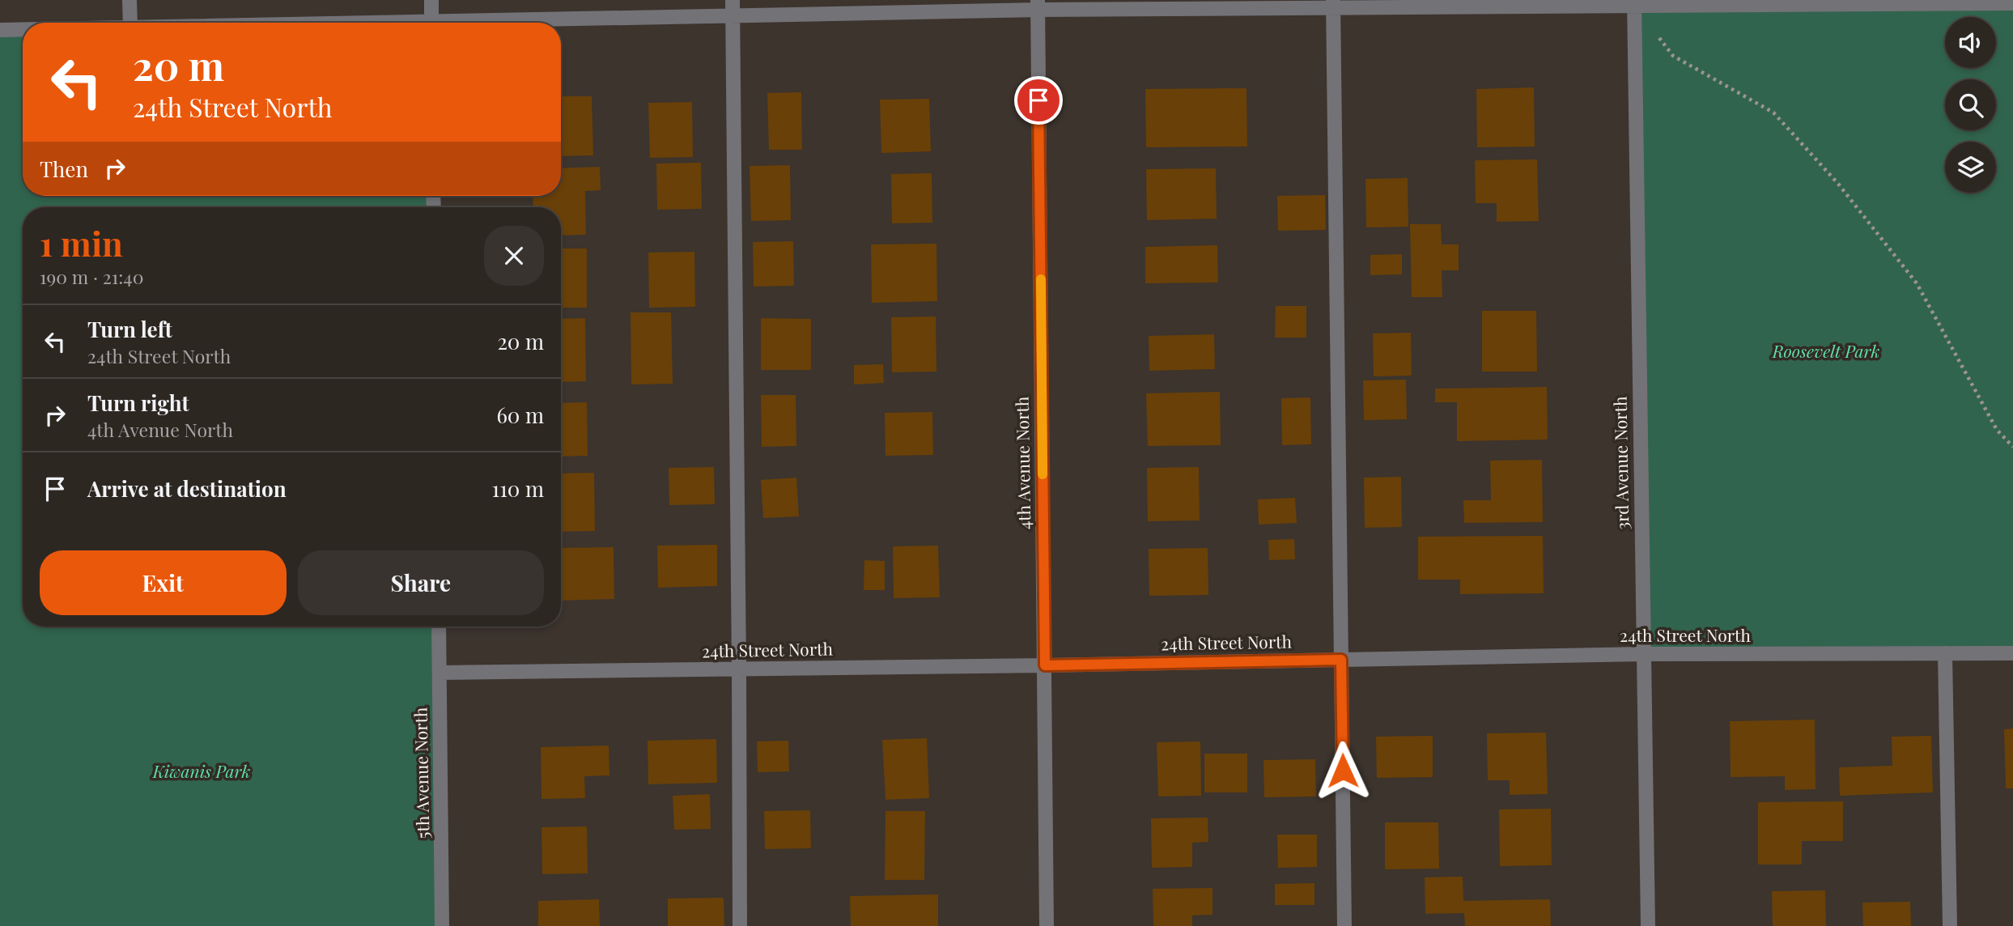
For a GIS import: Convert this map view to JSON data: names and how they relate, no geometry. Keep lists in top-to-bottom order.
{
  "streets": {
    "street": [
      "4th Avenue North",
      "3rd Avenue North",
      "24th Street North",
      "5th Avenue North"
    ]
  },
  "crossings": [
    ["4th Avenue North", "24th Street North"],
    ["3rd Avenue North", "24th Street North"],
    ["24th Street North", "5th Avenue North"]
  ],
  "parks": ["Roosevelt Park", "Kiwanis Park"],
  "page": {
    "turn": ["20 m", "24th Street North"],
    "then": "Then",
    "heading": ["1 min", "190 m · 21:40"],
    "list": [
      {
        "name": "Turn left",
        "note": "24th Street North",
        "value": "20 m"
      },
      {
        "name": "Turn right",
        "note": "4th Avenue North",
        "value": "60 m"
      },
      {
        "name": "Arrive at destination",
        "value": "110 m"
      }
    ],
    "buttons": ["Exit", "Share"]
  }
}
